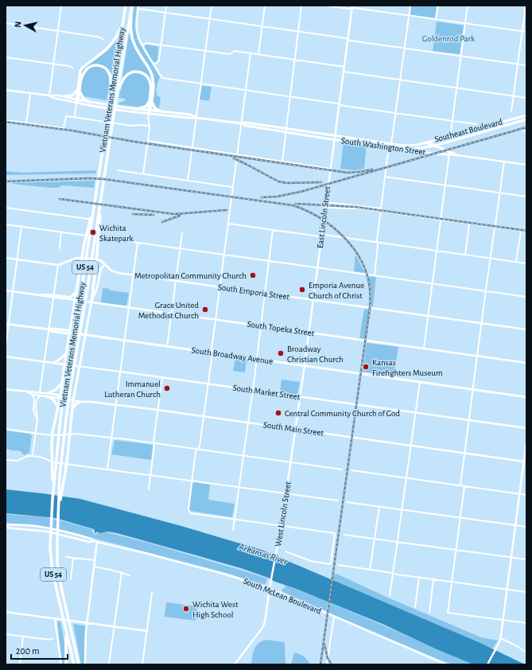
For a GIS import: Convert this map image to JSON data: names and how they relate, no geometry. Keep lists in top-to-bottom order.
{
  "streets": {
    "highway": ["Vietnam Veterans Memorial Highway", "US 54"],
    "main road": ["Southeast Boulevard", "South Washington Street", "South Broadway Avenue"],
    "street": [
      "East Lincoln Street",
      "South Emporia Street",
      "South Topeka Street",
      "South Market Street",
      "South Main Street",
      "West Lincoln Street",
      "South McLean Boulevard"
    ]
  },
  "crossings": [
    ["Southeast Boulevard", "South Washington Street"],
    ["Southeast Boulevard", "East Lincoln Street"],
    ["South Washington Street", "East Lincoln Street"],
    ["East Lincoln Street", "South Emporia Street"],
    ["East Lincoln Street", "South Topeka Street"],
    ["East Lincoln Street", "South Broadway Avenue"],
    ["East Lincoln Street", "South Market Street"],
    ["East Lincoln Street", "South Main Street"],
    ["East Lincoln Street", "West Lincoln Street"],
    ["South Main Street", "West Lincoln Street"],
    ["West Lincoln Street", "South McLean Boulevard"]
  ],
  "water": ["Arkansas River"],
  "parks": ["Goldenrod Park"],
  "places": [
    "Wichita Skatepark",
    "Metropolitan Community Church",
    "Emporia Avenue Church of Christ",
    "Grace United Methodist Church",
    "Broadway Christian Church",
    "Kansas Firefighters Museum",
    "Immanuel Lutheran Church",
    "Central Community Church of God",
    "Wichita West High School"
  ],
  "scale_bar": "200 m",
  "north": "left"
}
